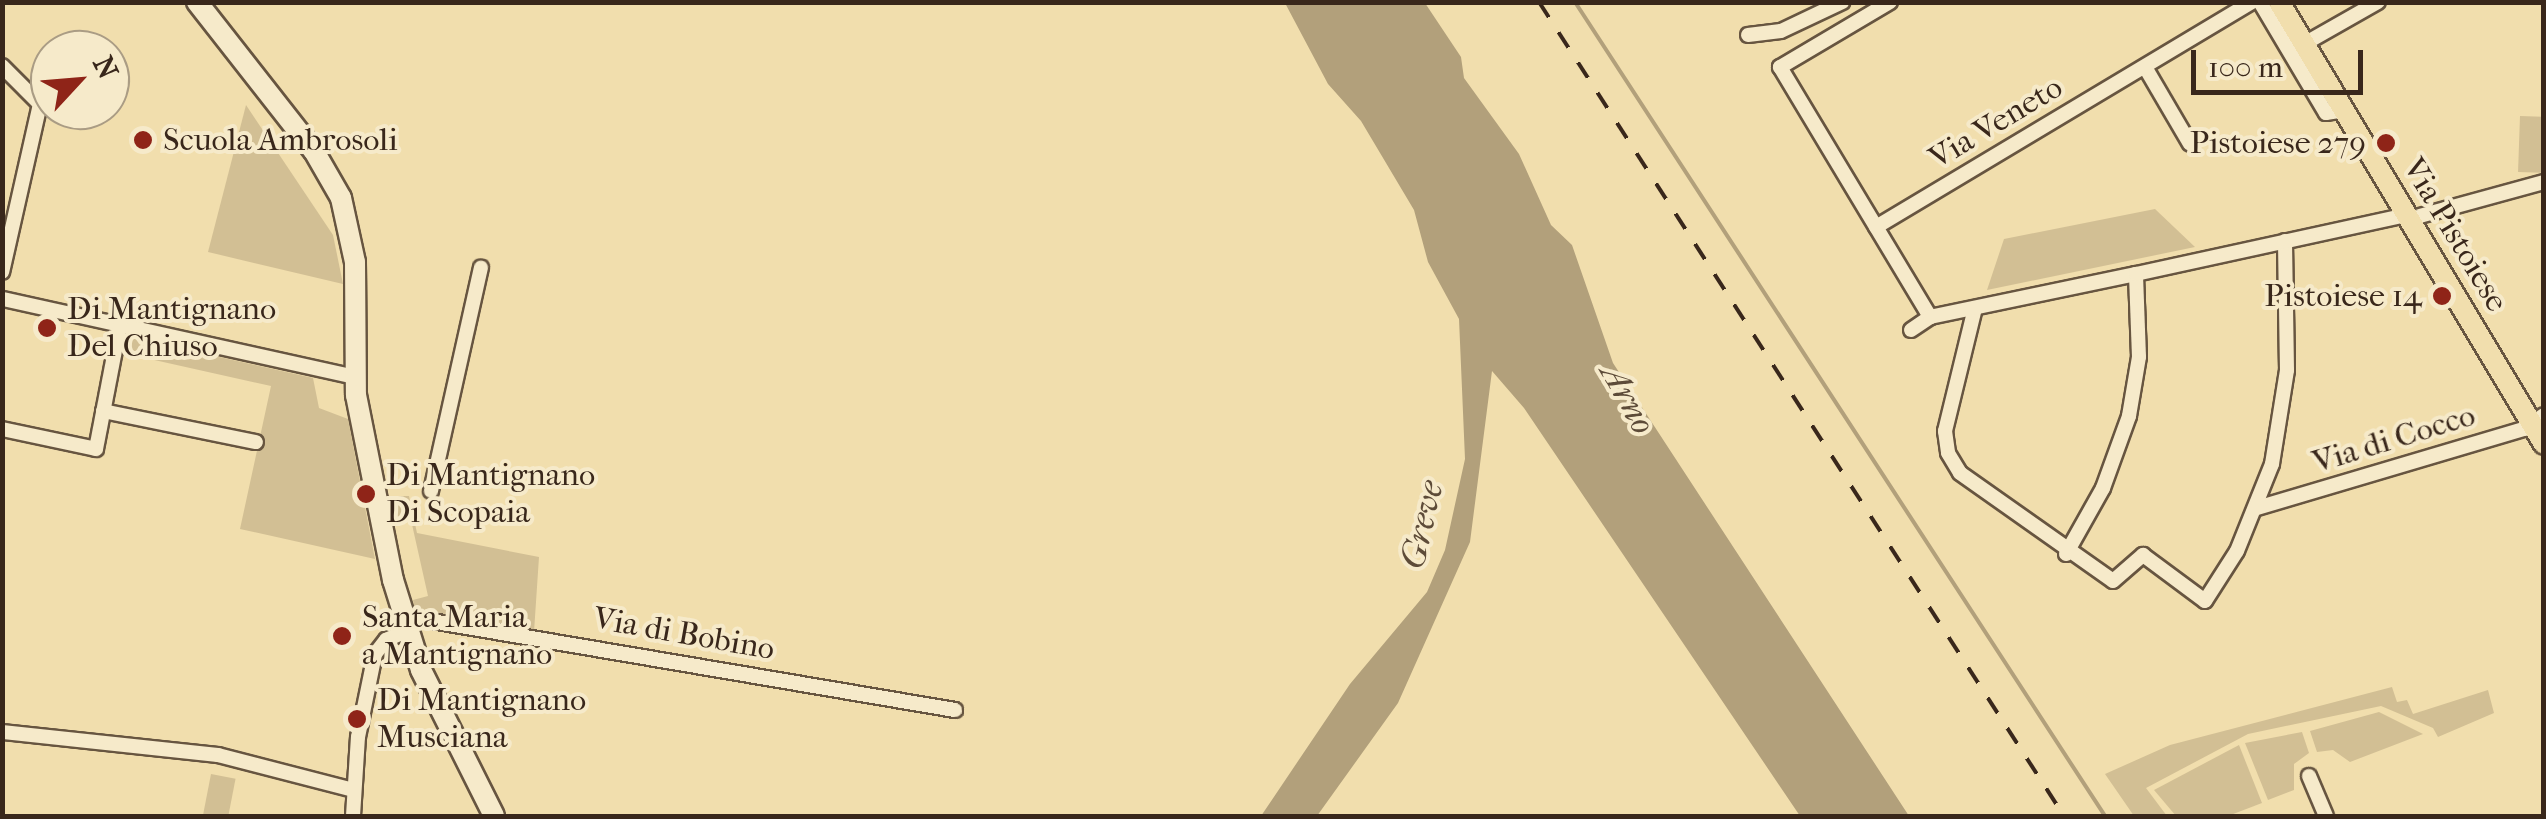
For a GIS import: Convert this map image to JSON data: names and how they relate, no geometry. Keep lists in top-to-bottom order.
{
  "streets": {
    "main road": ["Via Pistoiese"],
    "street": ["Via Veneto", "Via di Cocco", "Via di Bobino"]
  },
  "crossings": [
    ["Via Veneto", "Via Pistoiese"],
    ["Via Pistoiese", "Via di Cocco"]
  ],
  "water": ["Arno", "Greve"],
  "places": [
    "Scuola Ambrosoli",
    "Pistoiese 279",
    "Pistoiese 14",
    "Di Mantignano Del Chiuso",
    "Di Mantignano Di Scopaia",
    "Santa Maria a Mantignano",
    "Di Mantignano Musciana"
  ],
  "scale_bar": "100 m",
  "north": "top right"
}
